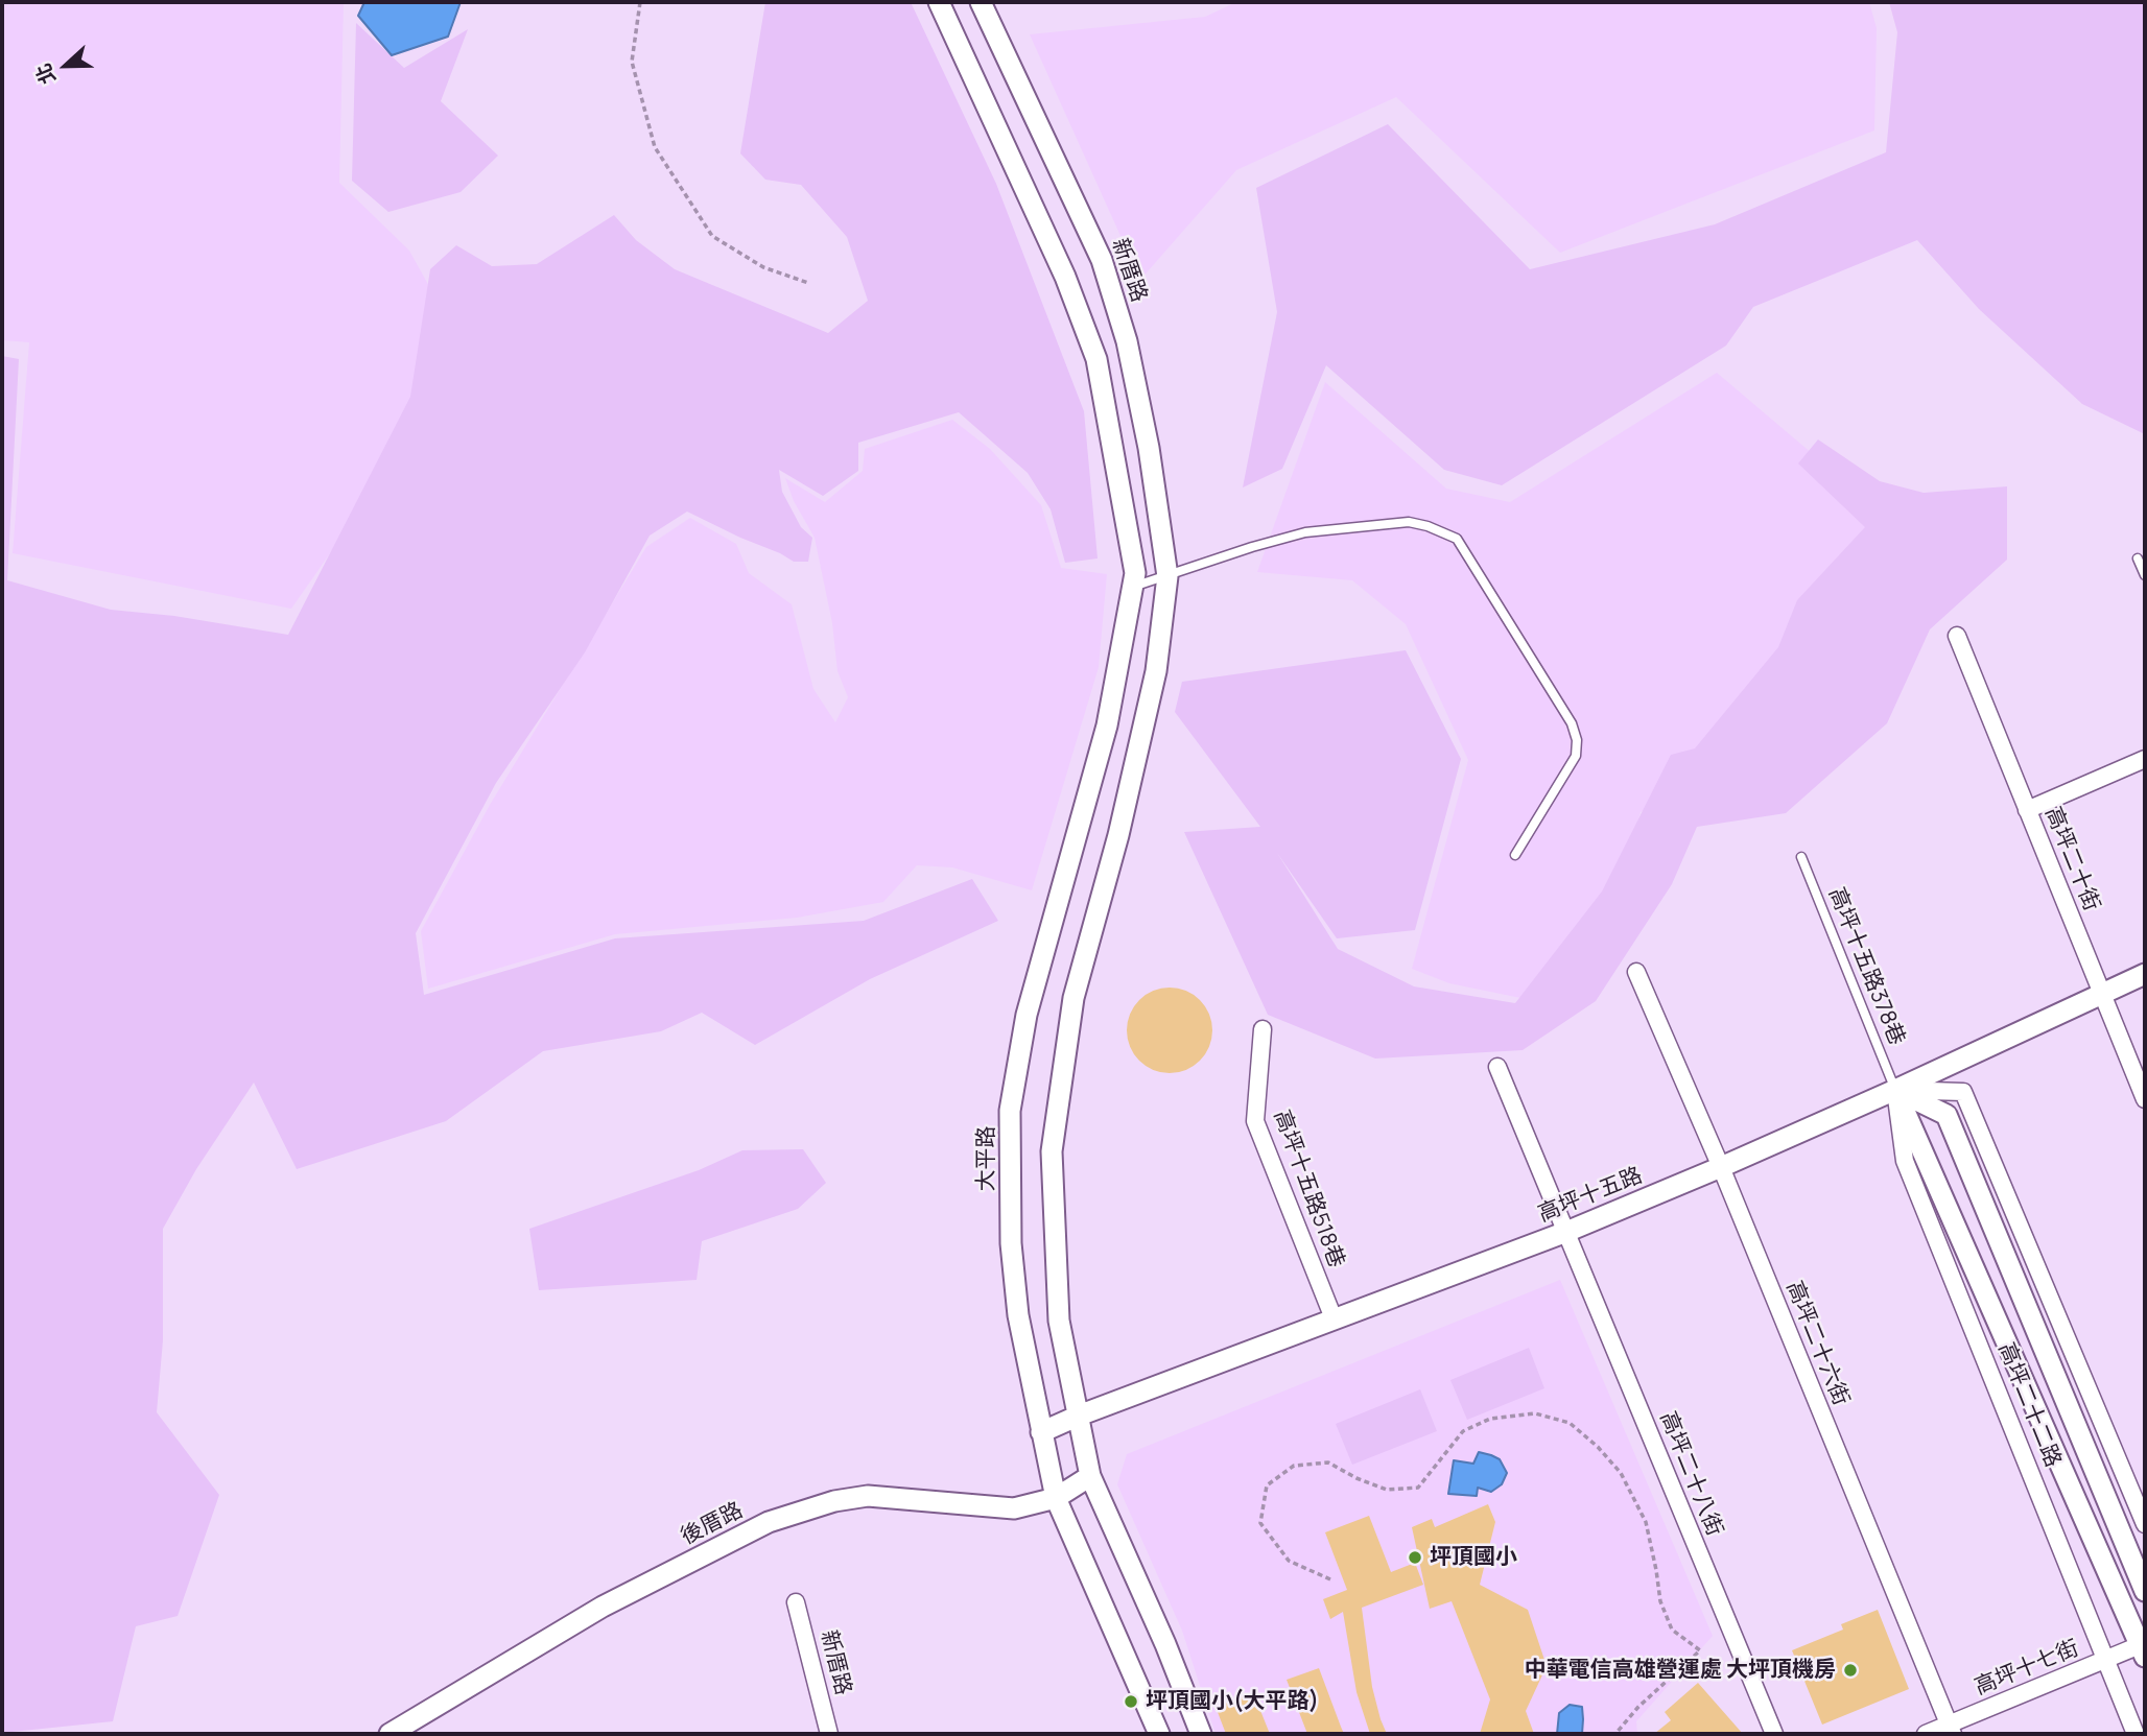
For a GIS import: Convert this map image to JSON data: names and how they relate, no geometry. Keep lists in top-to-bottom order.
{
  "streets": {
    "street": [
      "新厝路",
      "高坪二十街",
      "大平路",
      "高坪十五路518巷",
      "高坪十五路",
      "高坪二十六街",
      "高坪二十二路",
      "高坪二十八街",
      "後厝路",
      "高坪十七街"
    ],
    "lane": ["高坪十五路378巷"]
  },
  "crossings": [
    ["高坪二十街", "高坪十五路"],
    ["高坪十五路378巷", "高坪十五路"],
    ["高坪十五路378巷", "高坪二十二路"],
    ["大平路", "高坪十五路"],
    ["大平路", "後厝路"],
    ["高坪十五路518巷", "高坪十五路"],
    ["高坪十五路", "高坪二十六街"],
    ["高坪十五路", "高坪二十二路"],
    ["高坪十五路", "高坪二十八街"],
    ["高坪二十六街", "高坪十七街"],
    ["高坪二十二路", "高坪十七街"]
  ],
  "places": ["坪頂國小", "中華電信高雄營運處 大坪頂機房", "坪頂國小(大平路)"],
  "north": "left"
}
